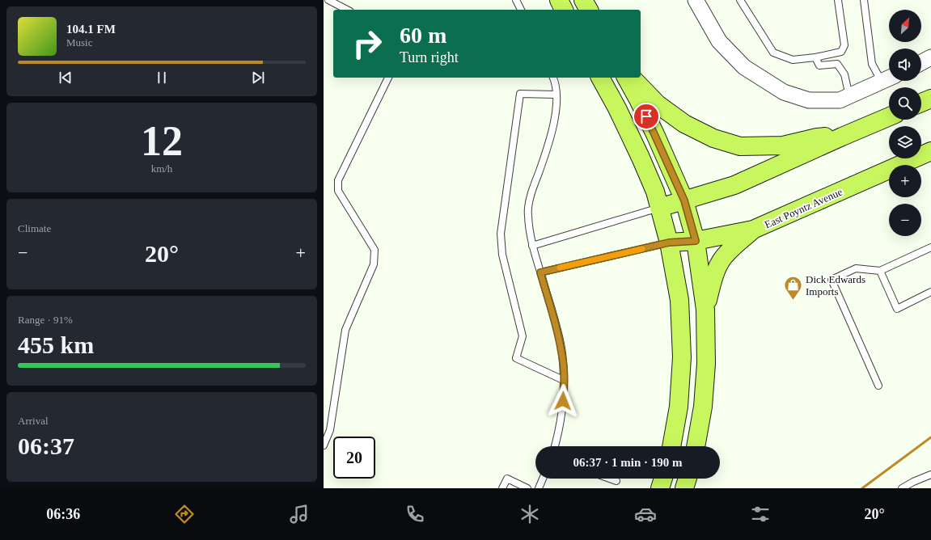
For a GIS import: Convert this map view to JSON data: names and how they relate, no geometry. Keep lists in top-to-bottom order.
{
  "streets": {
    "highway": ["East Poyntz Avenue"]
  },
  "places": {
    "shop": ["Dick Edwards Imports"]
  },
  "north": "top right",
  "page": {
    "map_buttons": ["+", "−"],
    "turn": ["60 m", "Turn right"],
    "song": ["104.1 FM", "Music"],
    "tile": [
      ["12", "km/h"],
      "Climate",
      ["Range · 91%", "455 km"],
      ["Arrival", "06:37"]
    ],
    "heat": ["−", "20°", "+"],
    "limit": "20",
    "trip": "06:37 · 1 min · 190 m",
    "tabs": ["06:36", "20°"]
  }
}
